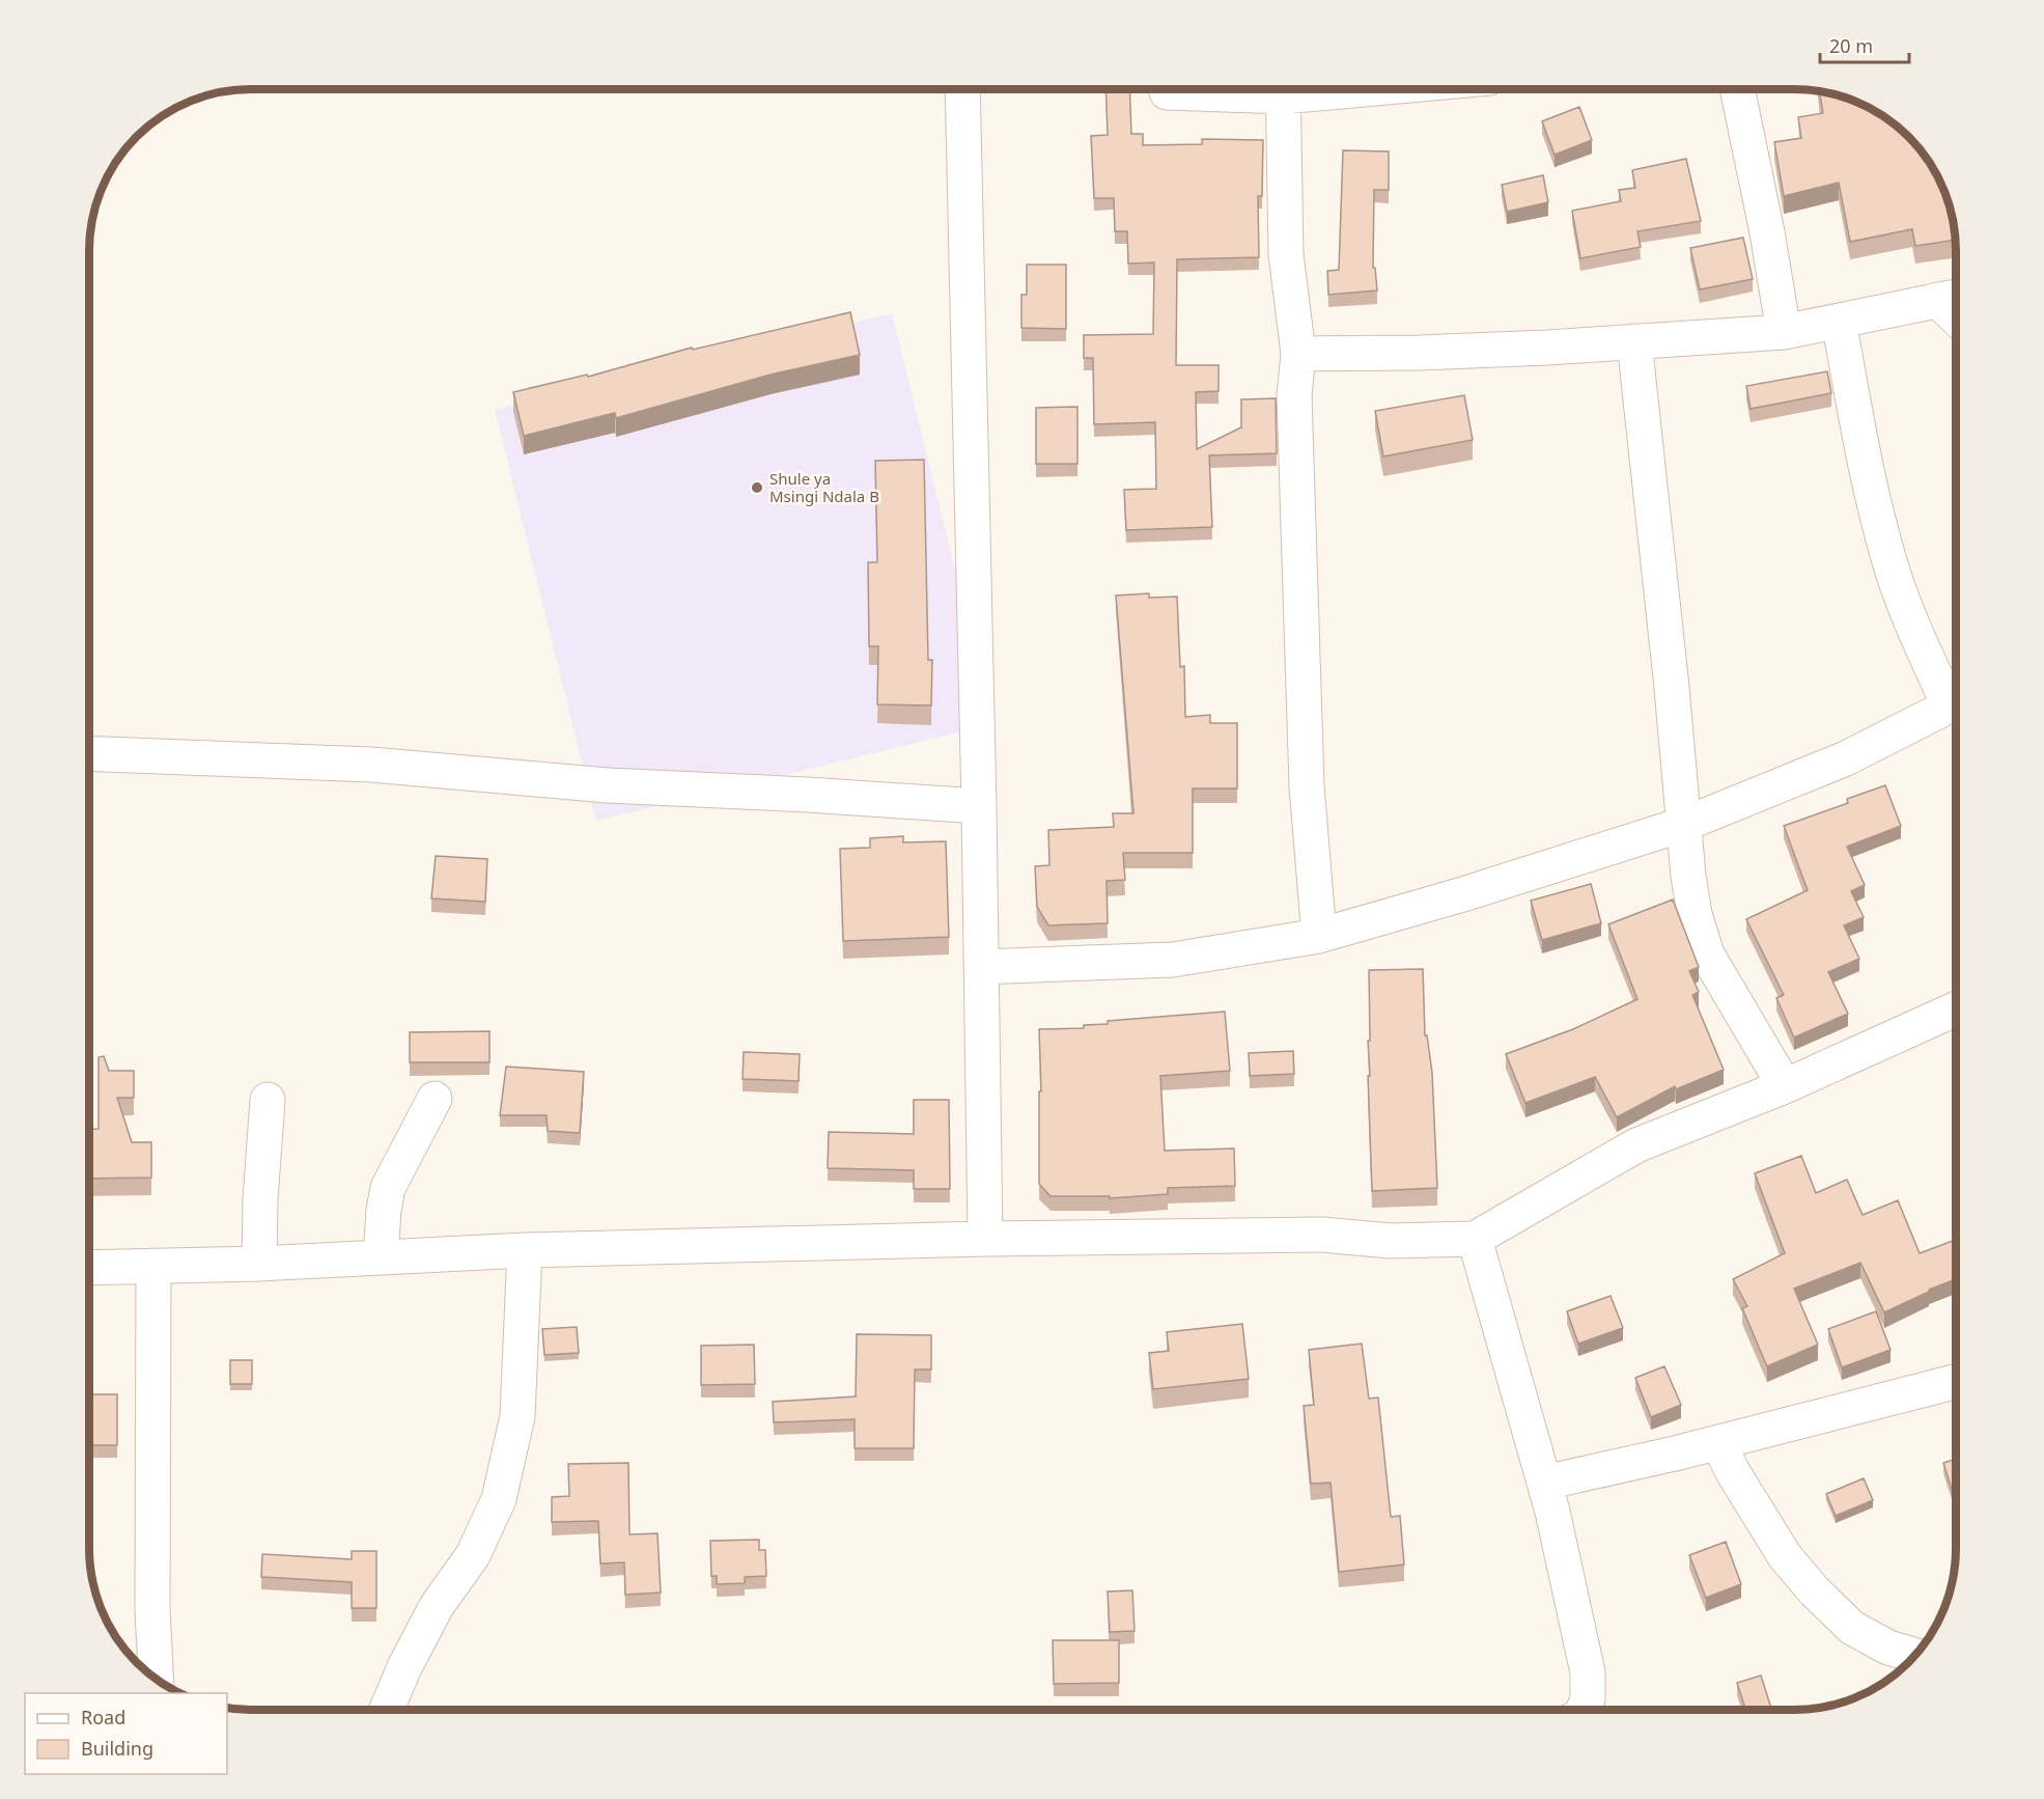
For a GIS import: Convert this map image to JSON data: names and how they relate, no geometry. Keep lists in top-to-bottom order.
{
  "places": ["Shule ya Msingi Ndala B"],
  "legend": ["Road", "Building"],
  "scale_bar": "20 m"
}
